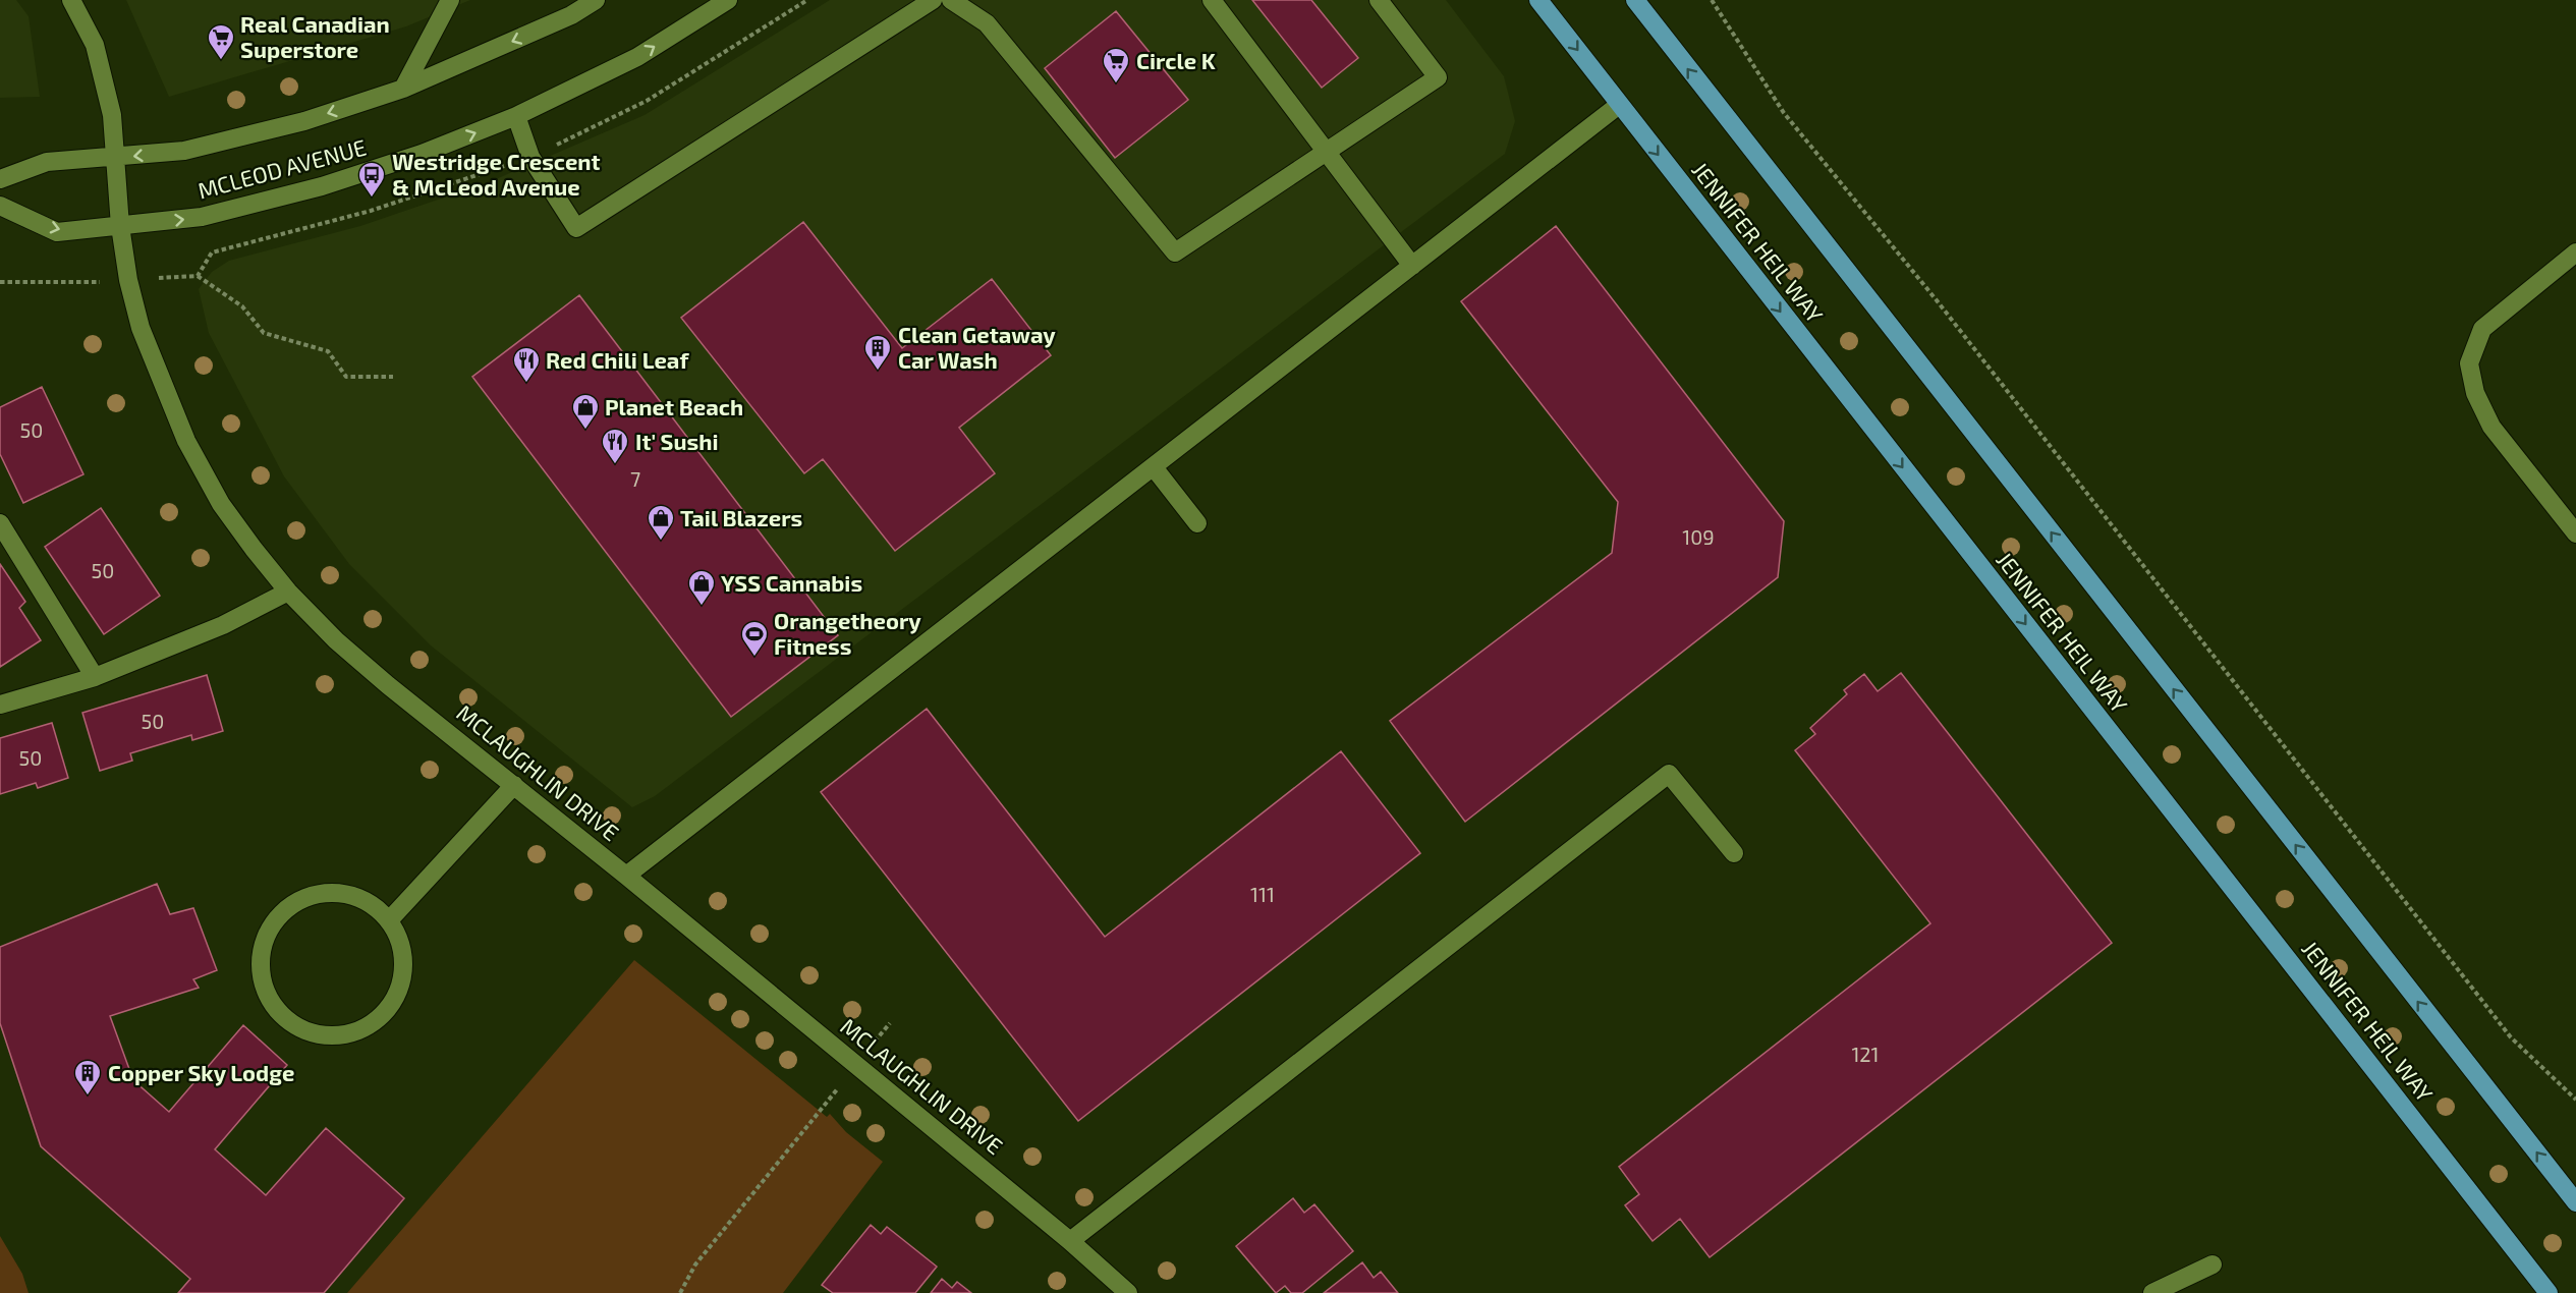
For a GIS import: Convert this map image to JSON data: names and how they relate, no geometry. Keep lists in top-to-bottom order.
{
  "streets": {
    "main road": ["JENNIFER HEIL WAY"],
    "street": ["MCLEOD AVENUE", "MCLAUGHLIN DRIVE"]
  },
  "crossings": [
    ["MCLEOD AVENUE", "MCLAUGHLIN DRIVE"]
  ],
  "places": {
    "supermarket": ["Real Canadian Superstore", "Circle K"],
    "bus stop": ["Westridge Crescent & McLeod Avenue"],
    "building": ["Clean Getaway Car Wash", "Copper Sky Lodge"],
    "restaurant": ["Red Chili Leaf", "It' Sushi"],
    "shop": ["Planet Beach", "Tail Blazers", "YSS Cannabis"],
    "sports": ["Orangetheory Fitness"]
  },
  "house_numbers": [
    "50",
    "7",
    "109",
    "50",
    "50",
    "50",
    "111",
    "121"
  ]
}
